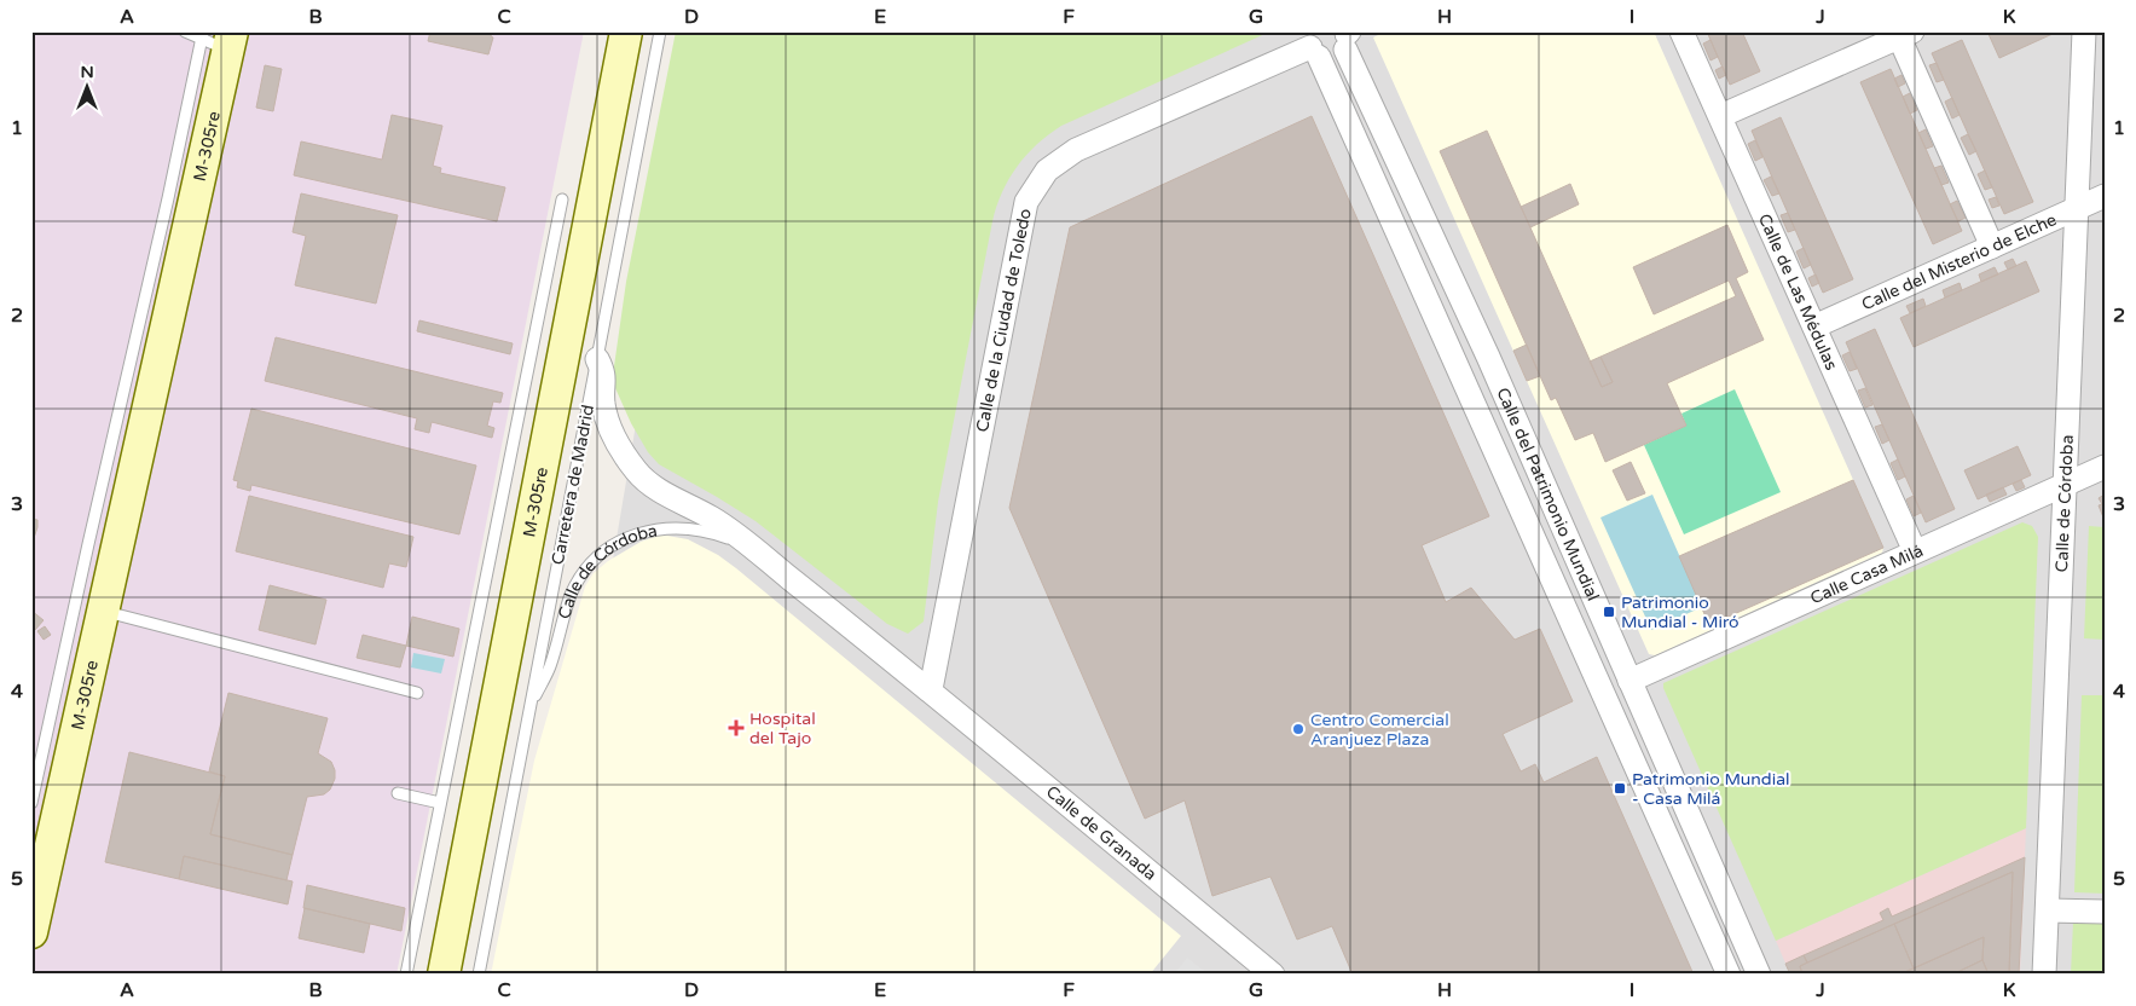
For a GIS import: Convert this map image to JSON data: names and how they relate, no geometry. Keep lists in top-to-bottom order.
{
  "streets": {
    "main road": ["M-305re"],
    "street": [
      "Calle del Misterio de Elche",
      "Calle de Las Médulas",
      "Calle de la Ciudad de Toledo",
      "Calle del Patrimonio Mundial",
      "Calle de Córdoba",
      "Calle Casa Milá",
      "Calle de Granada"
    ],
    "lane": ["Carretera de Madrid"]
  },
  "crossings": [
    ["Calle del Misterio de Elche", "Calle de Las Médulas"],
    ["Calle del Misterio de Elche", "Calle de Córdoba"],
    ["Calle de Las Médulas", "Calle Casa Milá"],
    ["Calle de la Ciudad de Toledo", "Calle del Patrimonio Mundial"],
    ["Calle de la Ciudad de Toledo", "Calle de Córdoba"],
    ["Calle de la Ciudad de Toledo", "Calle de Granada"],
    ["Carretera de Madrid", "Calle de Córdoba"],
    ["Calle del Patrimonio Mundial", "Calle Casa Milá"],
    ["Calle de Córdoba", "Calle Casa Milá"],
    ["Calle de Córdoba", "Calle de Granada"]
  ],
  "places": {
    "transit": ["Patrimonio Mundial - Miró", "Patrimonio Mundial - Casa Milá"],
    "health": ["Hospital del Tajo"],
    "other": ["Centro Comercial Aranjuez Plaza"]
  },
  "north": "top",
  "grid": {
    "columns": [
      "A",
      "B",
      "C",
      "D",
      "E",
      "F",
      "G",
      "H",
      "I",
      "J",
      "K"
    ],
    "rows": [
      "1",
      "2",
      "3",
      "4",
      "5"
    ]
  }
}
